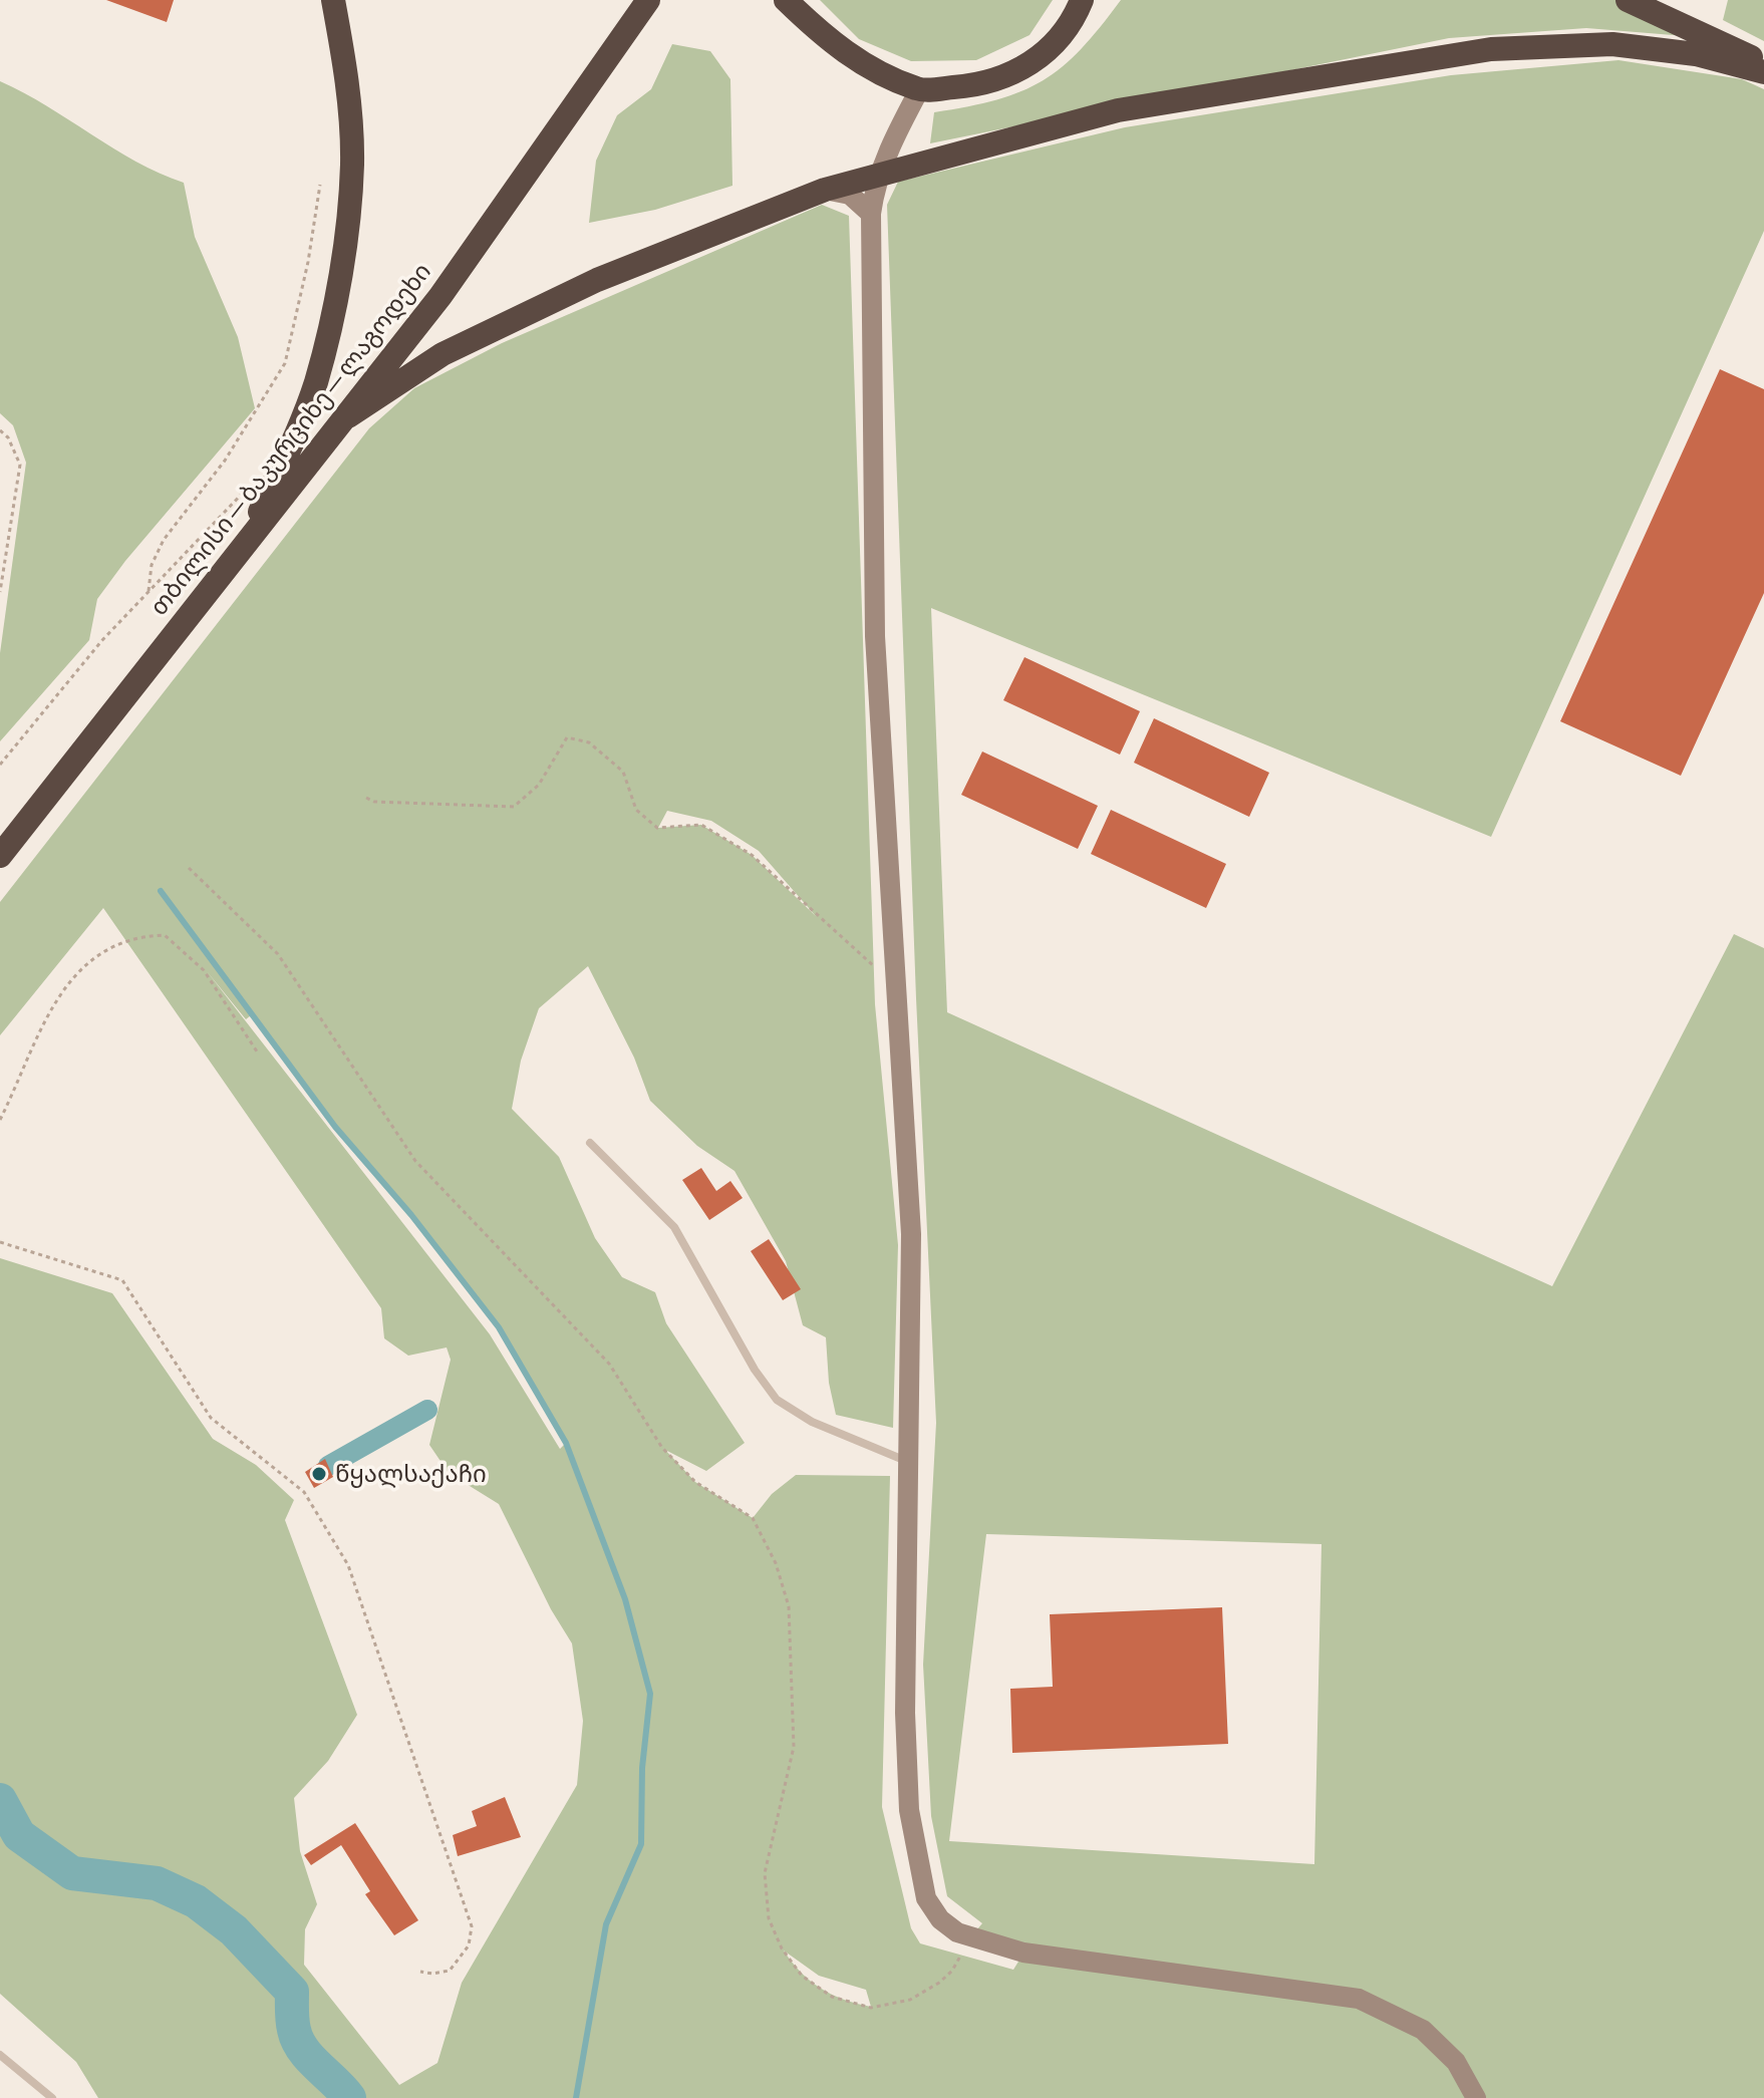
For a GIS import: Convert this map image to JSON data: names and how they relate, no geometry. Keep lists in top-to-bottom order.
{
  "streets": {
    "highway": ["თბილისი — ბაკურციხე — ლაგოდეხი"]
  },
  "places": ["წყალსაქაჩი"]
}
